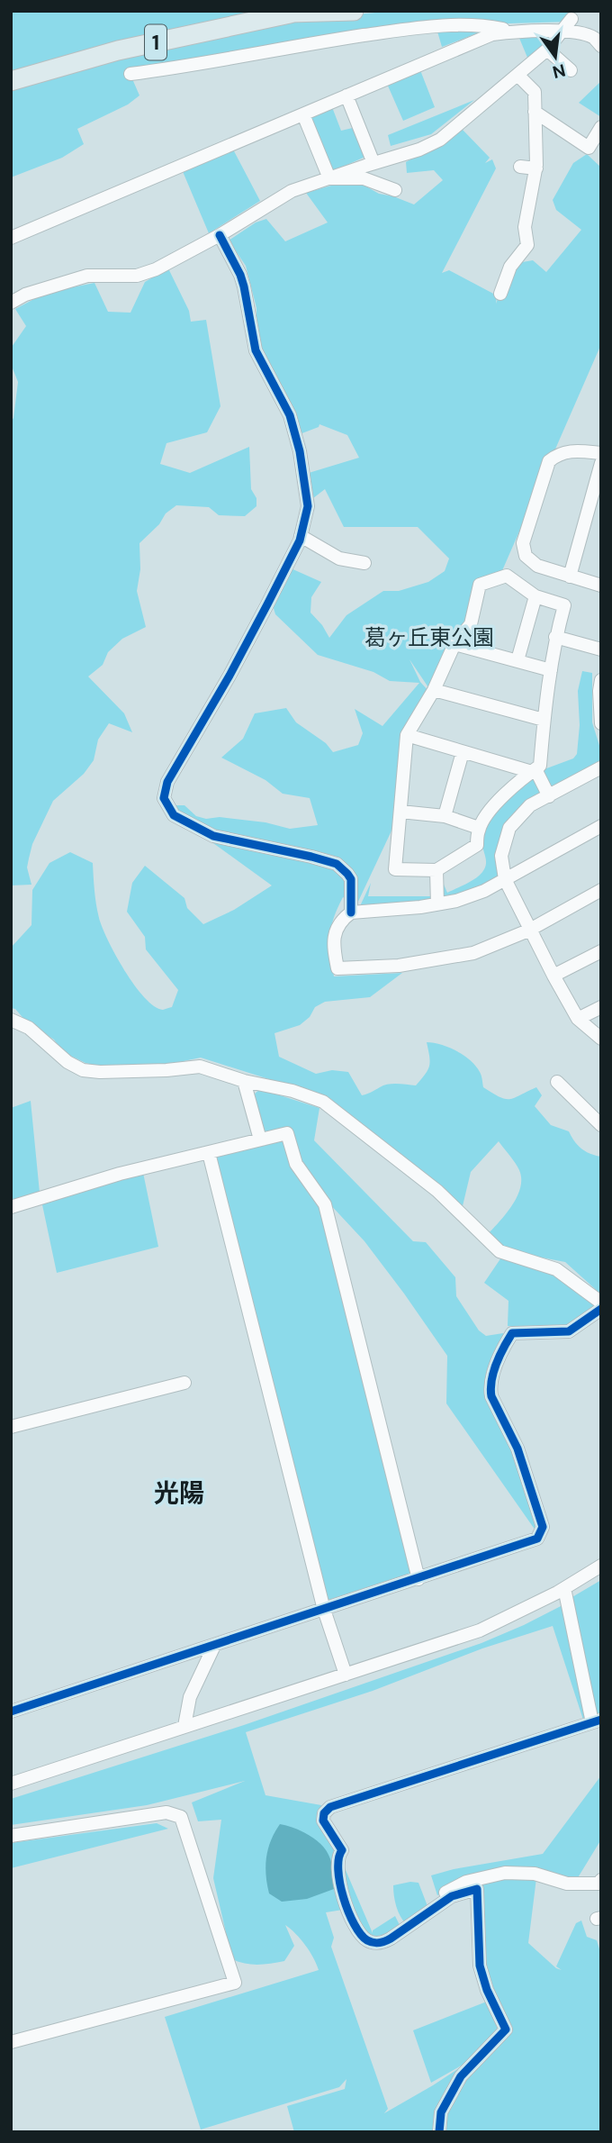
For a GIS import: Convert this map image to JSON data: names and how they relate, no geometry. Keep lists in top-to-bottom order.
{
  "streets": {
    "highway": ["1"]
  },
  "districts": ["光陽"],
  "parks": ["葛ヶ丘東公園"],
  "north": "bottom"
}
